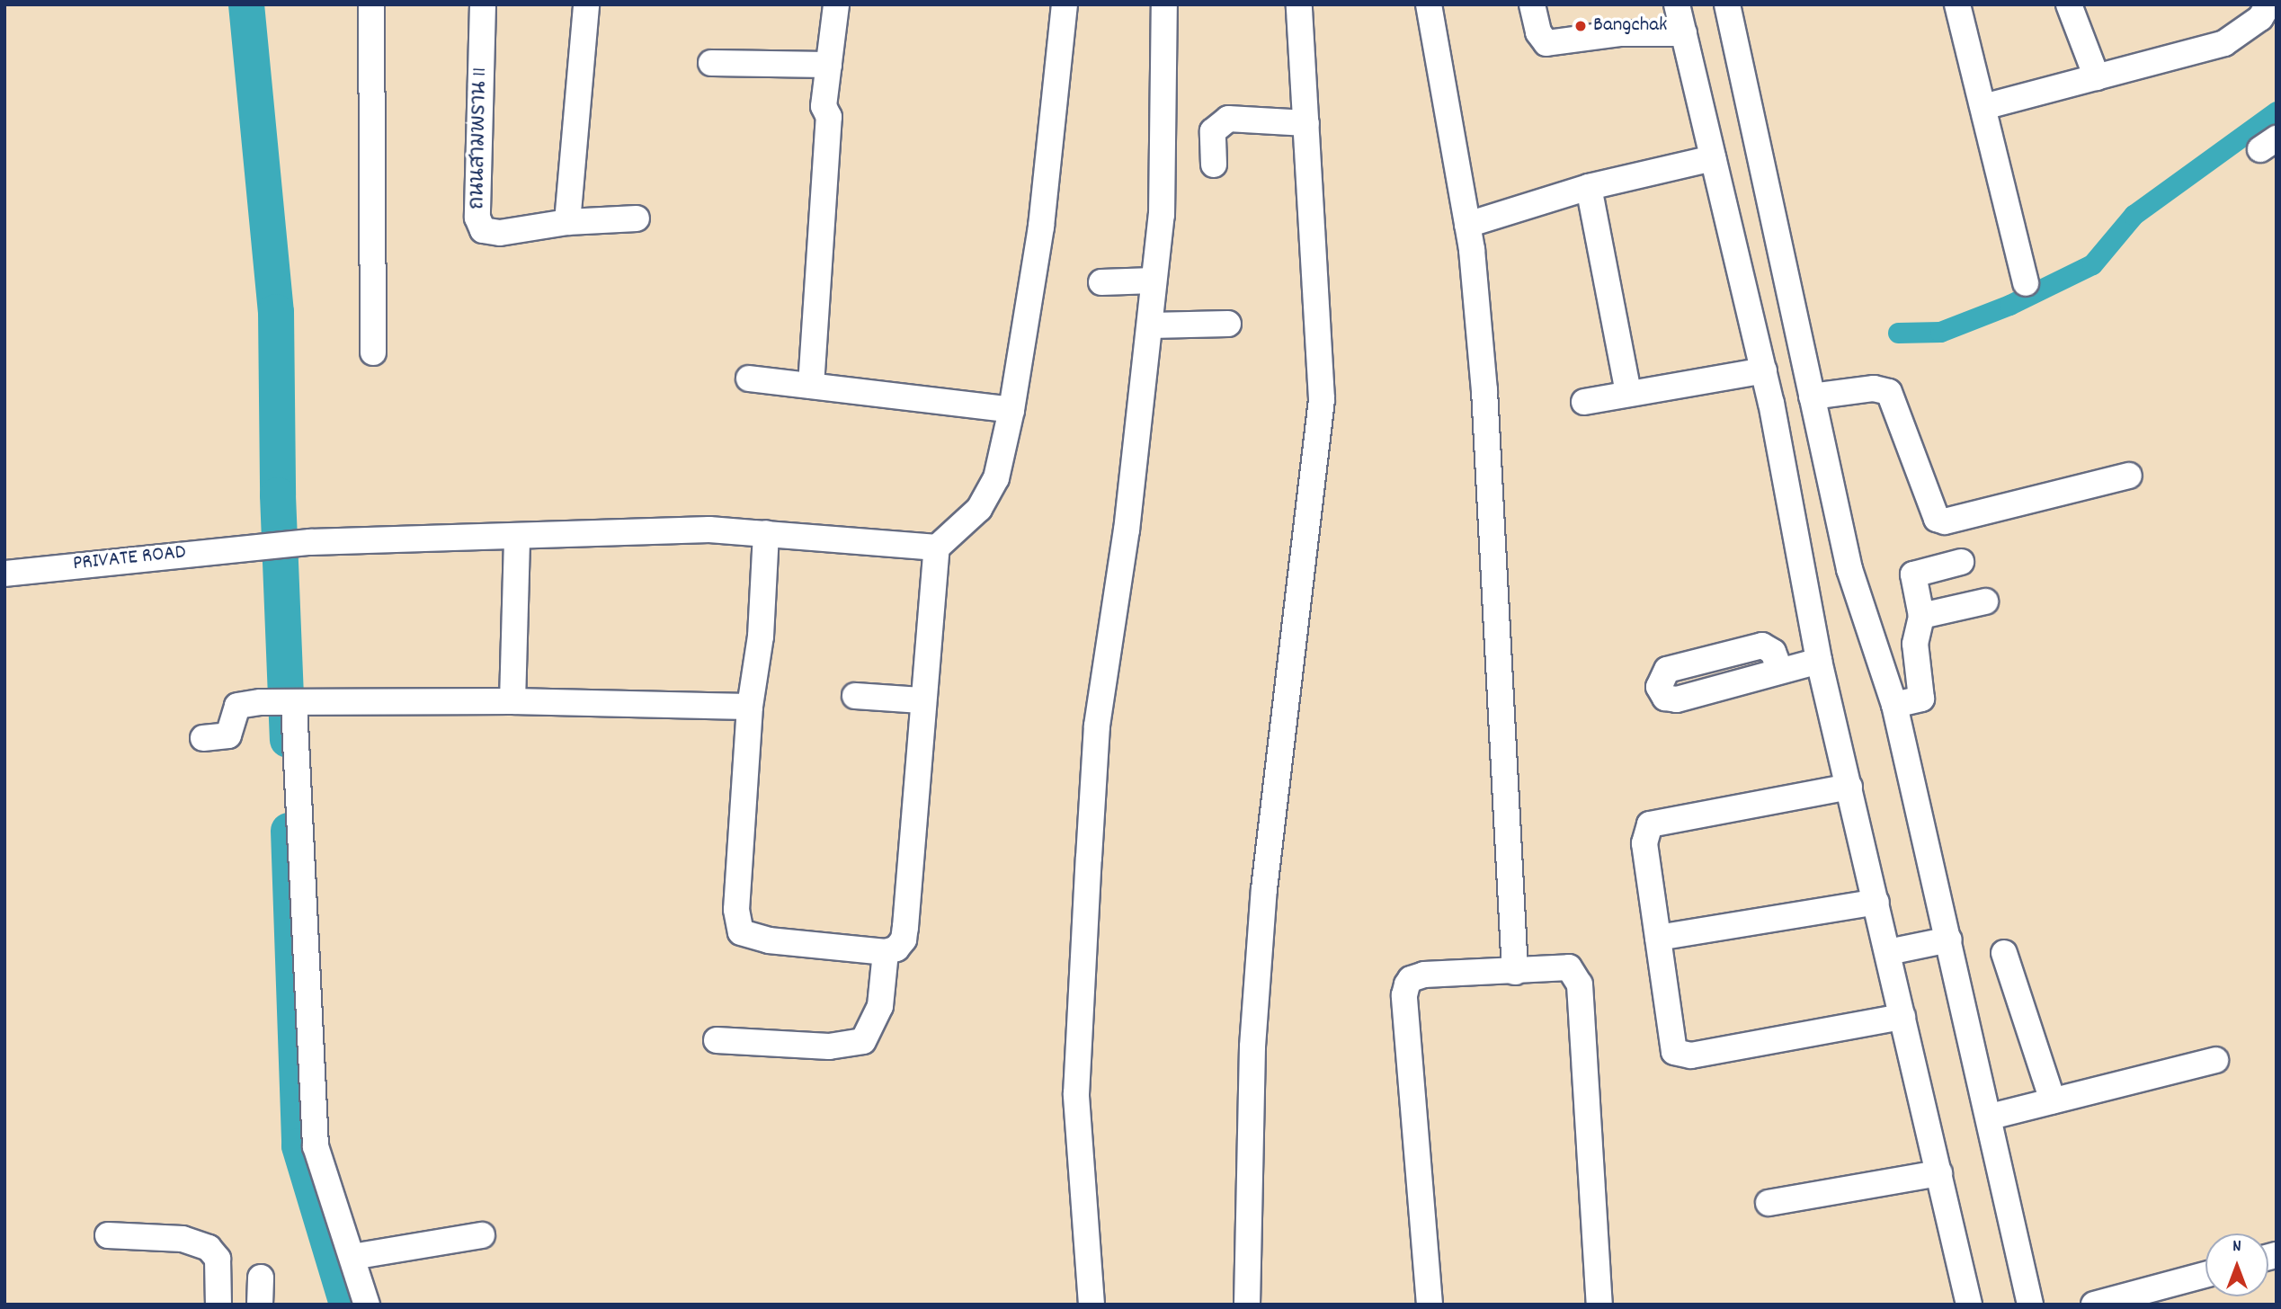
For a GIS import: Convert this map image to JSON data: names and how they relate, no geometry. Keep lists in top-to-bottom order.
{
  "streets": {
    "street": ["ถนนสามพราน 11", "PRIVATE ROAD"]
  },
  "places": ["Bangchak"],
  "north": "top"
}
